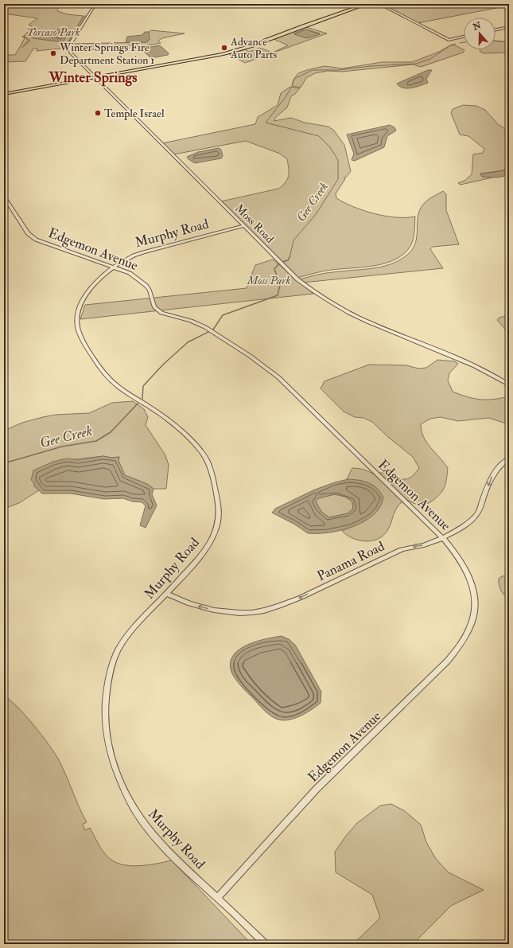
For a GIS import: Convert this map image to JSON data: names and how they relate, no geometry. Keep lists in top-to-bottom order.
{
  "streets": {
    "street": [
      "Moss Road",
      "Murphy Road",
      "Edgemon Avenue",
      "Panama Road"
    ]
  },
  "crossings": [
    ["Moss Road", "Murphy Road"],
    ["Murphy Road", "Edgemon Avenue"],
    ["Murphy Road", "Panama Road"],
    ["Edgemon Avenue", "Panama Road"]
  ],
  "one_way": ["Panama Road"],
  "districts": ["Winter Springs"],
  "water": ["Gee Creek"],
  "parks": ["Torcaso Park", "Moss Park"],
  "places": ["Advance Auto Parts", "Winter Springs Fire Department Station 1", "Temple Israel"],
  "north": "top"
}
